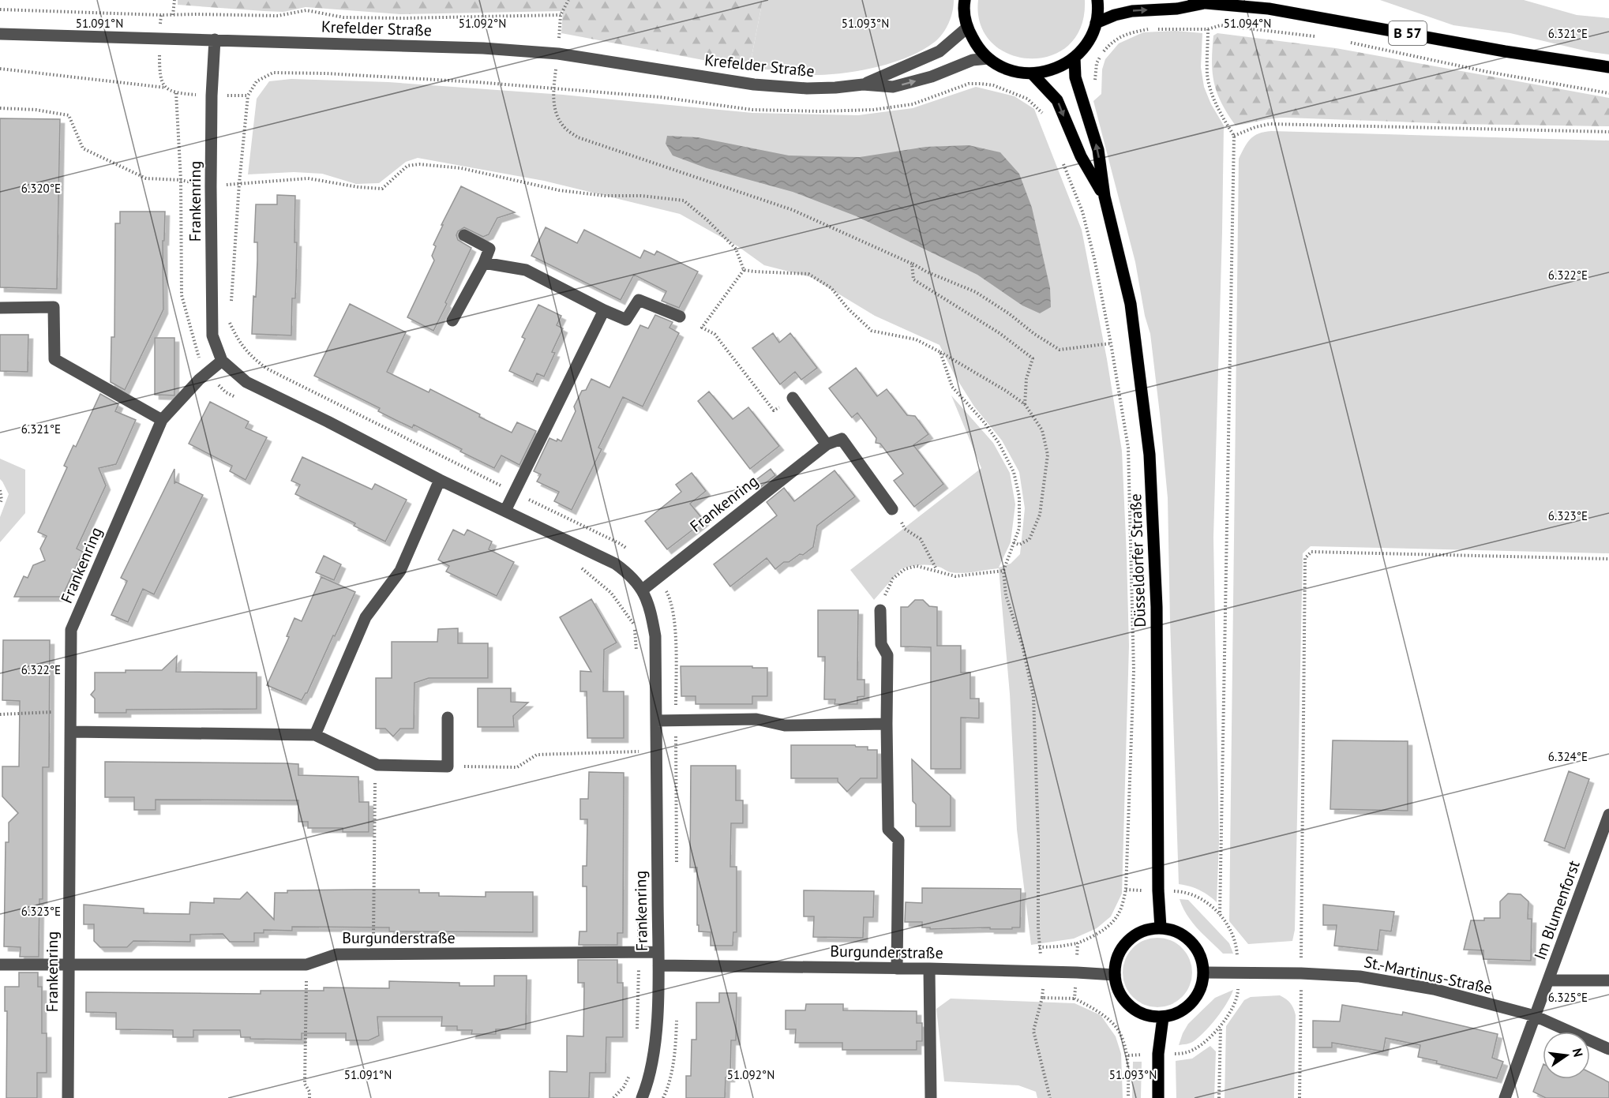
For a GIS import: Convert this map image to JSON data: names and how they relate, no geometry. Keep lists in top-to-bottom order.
{
  "streets": {
    "main road": ["B 57", "Düsseldorfer Straße"],
    "street": [
      "Krefelder Straße",
      "Frankenring",
      "Im Blumenforst",
      "Burgunderstraße",
      "St.-Martinus-Straße"
    ]
  },
  "crossings": [
    ["Krefelder Straße", "Frankenring"],
    ["Frankenring", "Burgunderstraße"],
    ["Düsseldorfer Straße", "Burgunderstraße"],
    ["Düsseldorfer Straße", "St.-Martinus-Straße"],
    ["Im Blumenforst", "St.-Martinus-Straße"],
    ["Burgunderstraße", "St.-Martinus-Straße"]
  ],
  "north": "right",
  "coordinates": [
    "51.091°N",
    "51.092°N",
    "51.093°N",
    "51.094°N",
    "6.321°E",
    "6.320°E",
    "6.322°E",
    "6.323°E",
    "6.324°E",
    "6.325°E"
  ]
}
